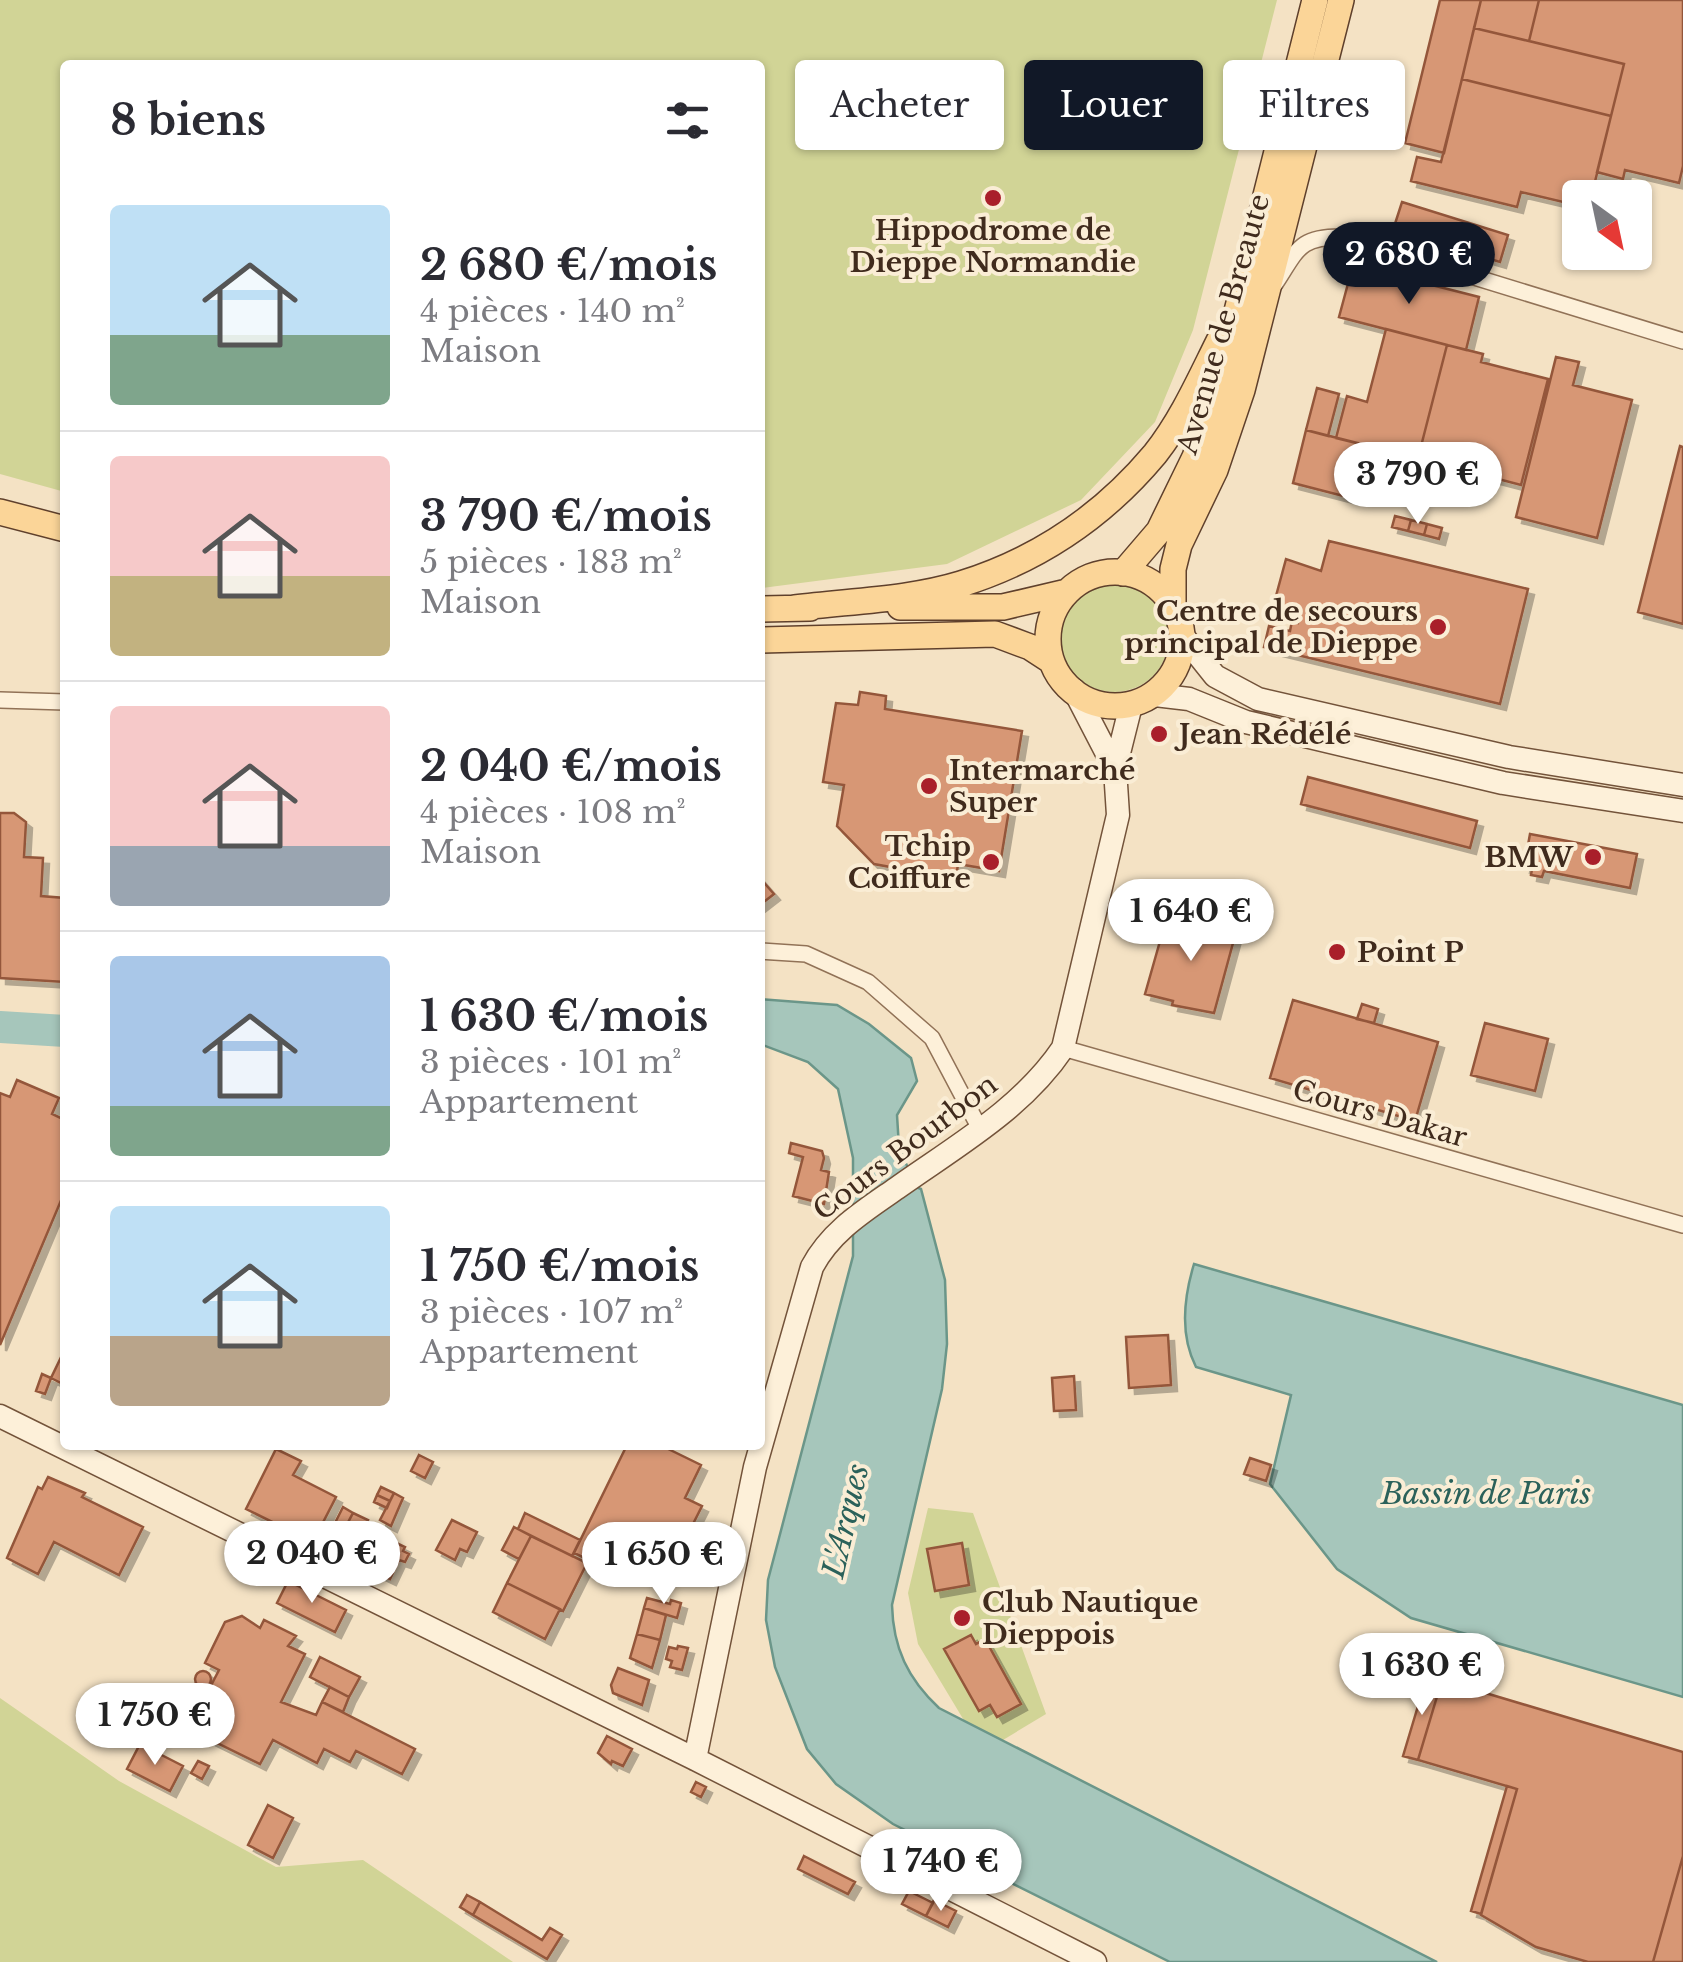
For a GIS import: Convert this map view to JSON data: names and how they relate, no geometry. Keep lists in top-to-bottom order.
{
  "streets": {
    "main road": ["Avenue de Breaute", "Cours Bourbon"],
    "street": ["Cours Dakar"]
  },
  "crossings": [
    ["Avenue de Breaute", "Cours Bourbon"],
    ["Cours Dakar", "Cours Bourbon"]
  ],
  "water": ["Bassin de Paris", "L'Arques"],
  "places": [
    "Hippodrome de Dieppe Normandie",
    "Centre de secours principal de Dieppe",
    "Jean Rédélé",
    "Intermarché Super",
    "BMW",
    "Tchip Coiffure",
    "Point P",
    "Club Nautique Dieppois"
  ],
  "north": "bottom right",
  "page": {
    "chip": ["Acheter", "Louer", "Filtres"],
    "heading": "8 biens",
    "list": [
      {
        "name": "2 680 €/mois",
        "note": "4 pièces · 140 m² · Maison"
      },
      {
        "name": "3 790 €/mois",
        "note": "5 pièces · 183 m² · Maison"
      },
      {
        "name": "2 040 €/mois",
        "note": "4 pièces · 108 m² · Maison"
      },
      {
        "name": "1 630 €/mois",
        "note": "3 pièces · 101 m² · Appartement"
      },
      {
        "name": "1 750 €/mois",
        "note": "3 pièces · 107 m² · Appartement"
      }
    ],
    "price": [
      "2 680 €",
      "3 790 €",
      "1 640 €",
      "2 040 €",
      "1 650 €",
      "1 630 €",
      "1 750 €",
      "1 740 €"
    ]
  }
}
